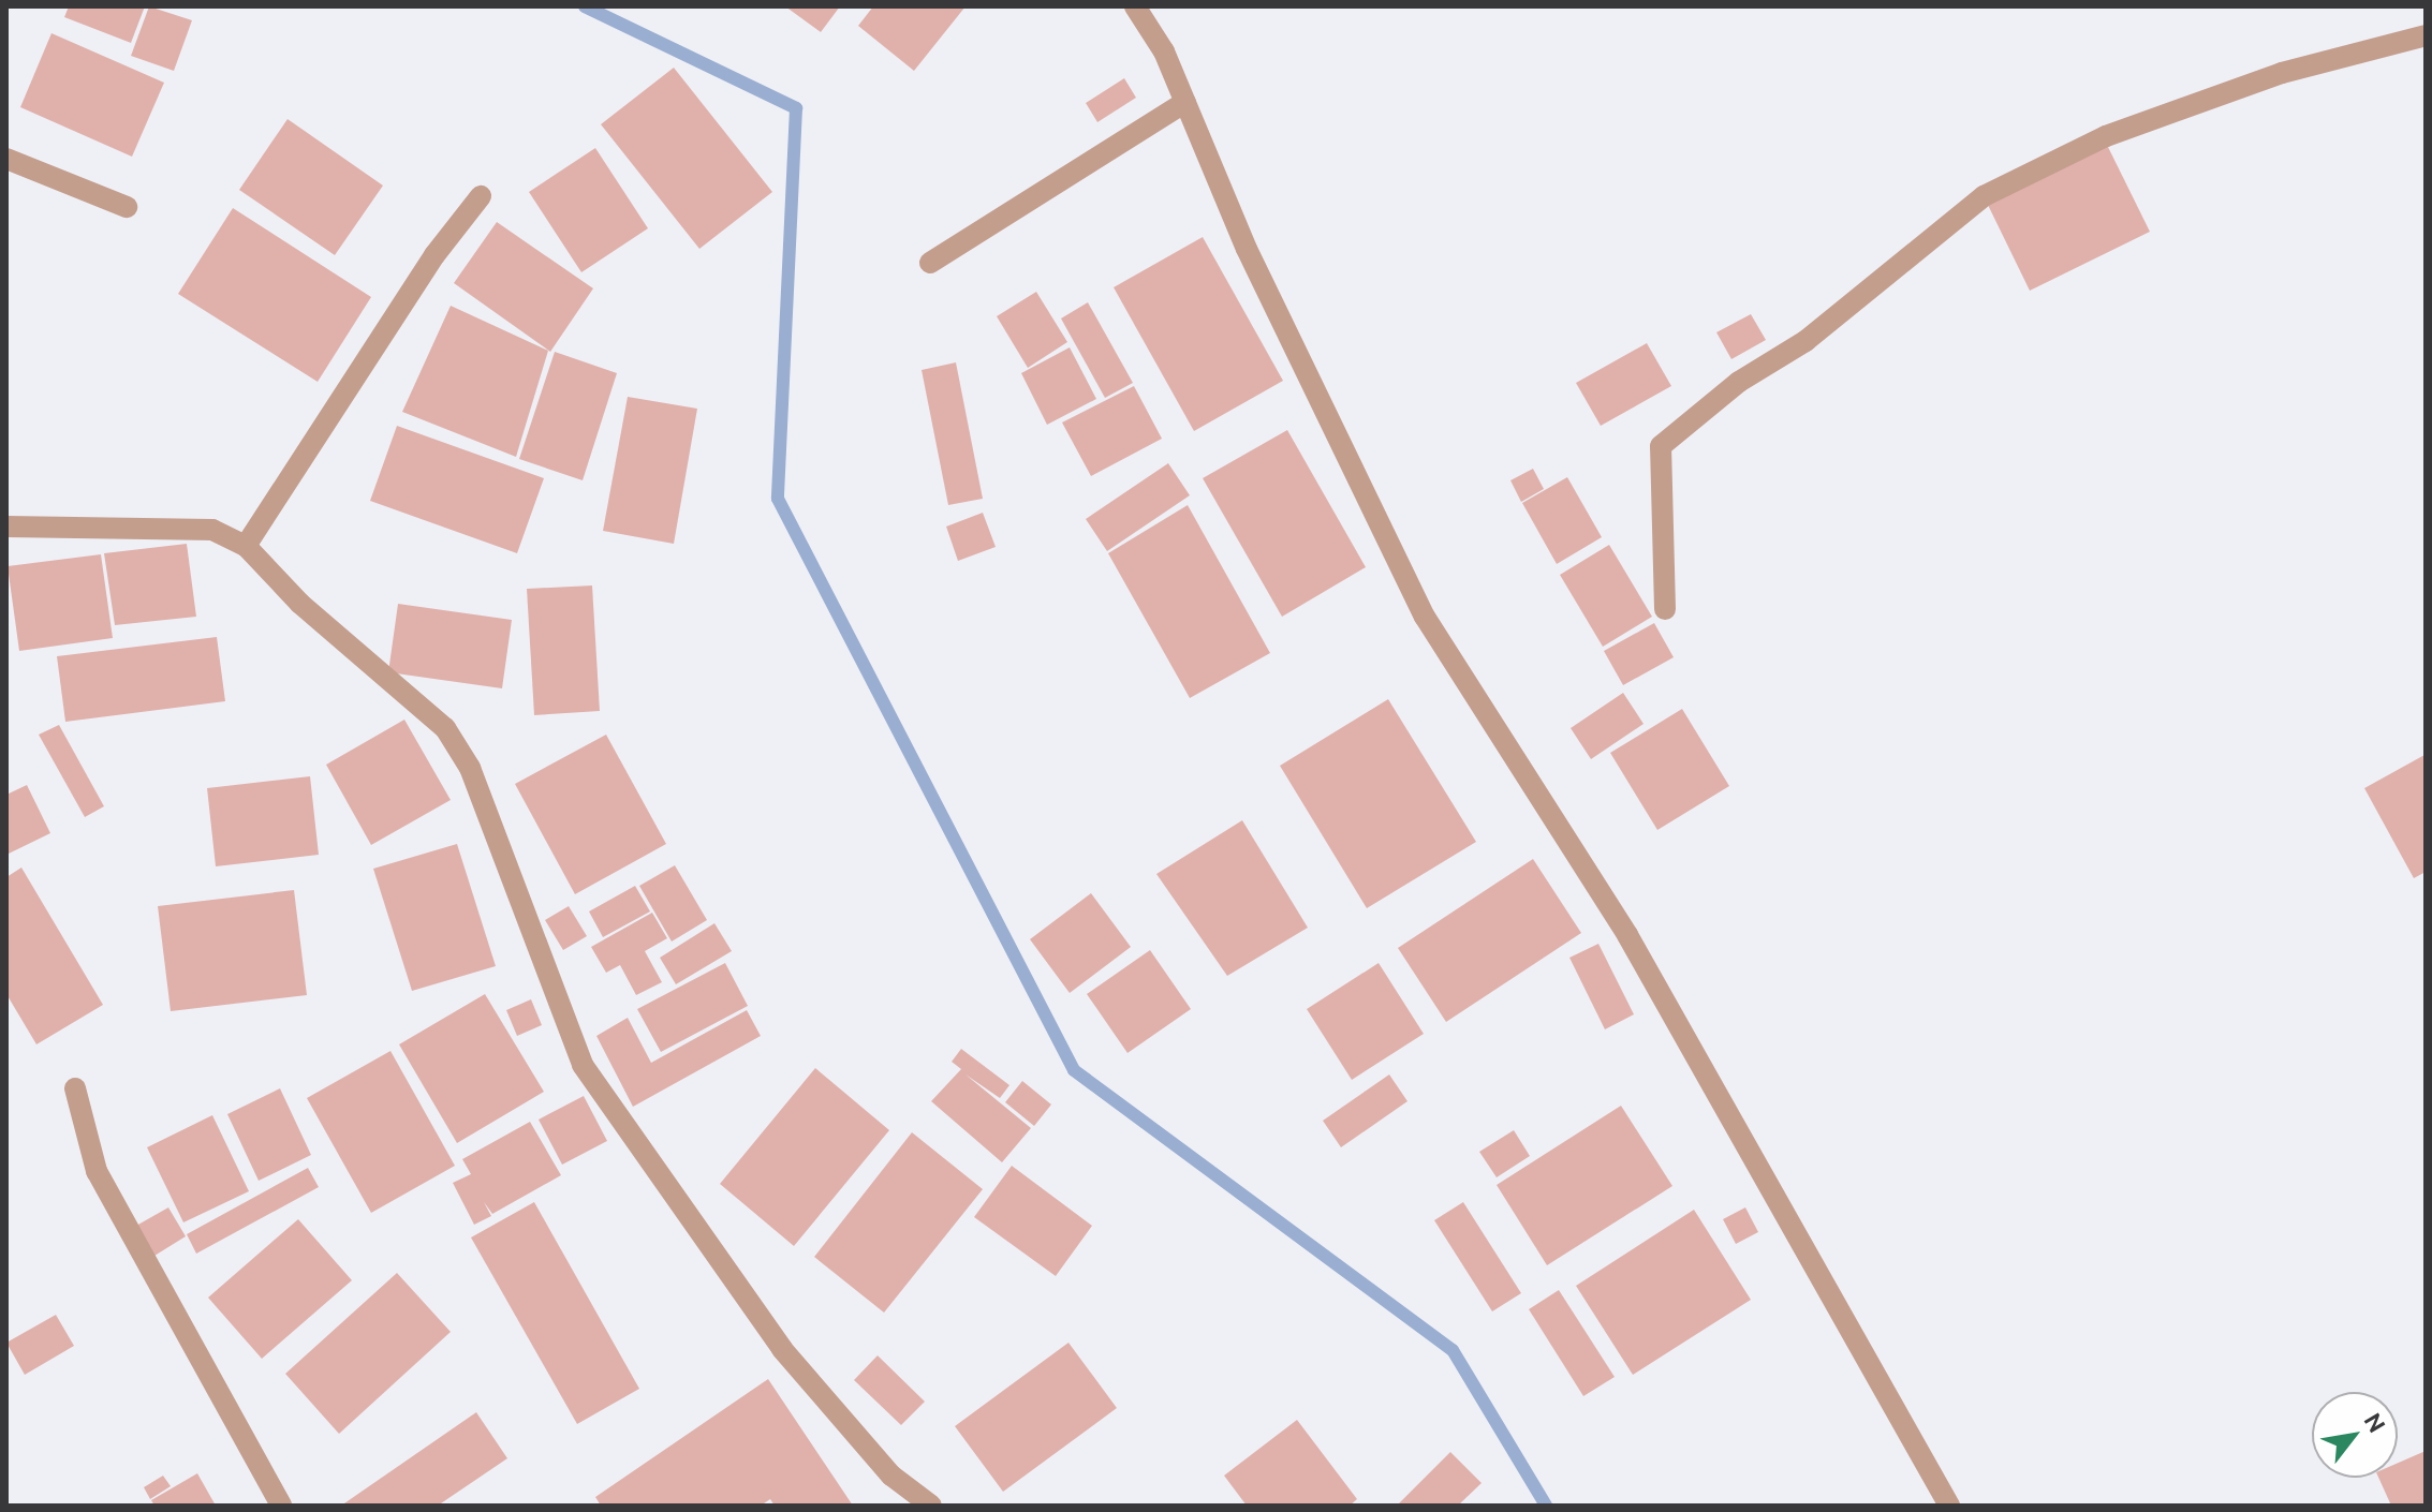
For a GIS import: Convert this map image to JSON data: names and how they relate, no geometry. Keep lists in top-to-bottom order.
{
  "north": "top right"
}
